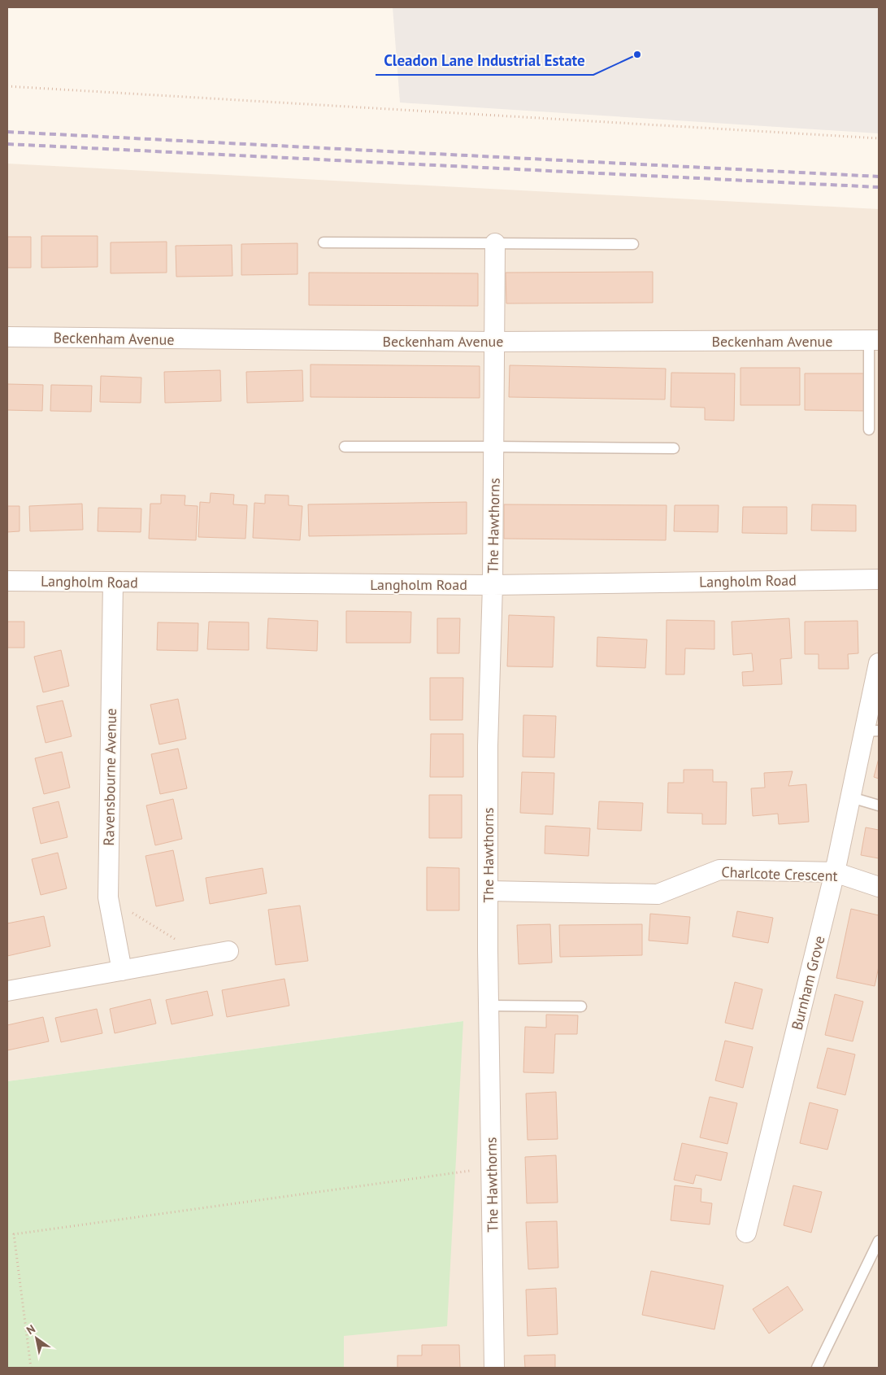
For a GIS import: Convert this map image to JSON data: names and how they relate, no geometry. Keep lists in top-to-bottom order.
{
  "streets": {
    "street": [
      "Beckenham Avenue",
      "The Hawthorns",
      "Langholm Road",
      "Ravensbourne Avenue",
      "Charlcote Crescent",
      "Burnham Grove"
    ]
  },
  "crossings": [
    ["Beckenham Avenue", "The Hawthorns"],
    ["The Hawthorns", "Langholm Road"],
    ["The Hawthorns", "Charlcote Crescent"],
    ["Langholm Road", "Ravensbourne Avenue"],
    ["Charlcote Crescent", "Burnham Grove"]
  ],
  "places": ["Cleadon Lane Industrial Estate"],
  "north": "top left"
}
